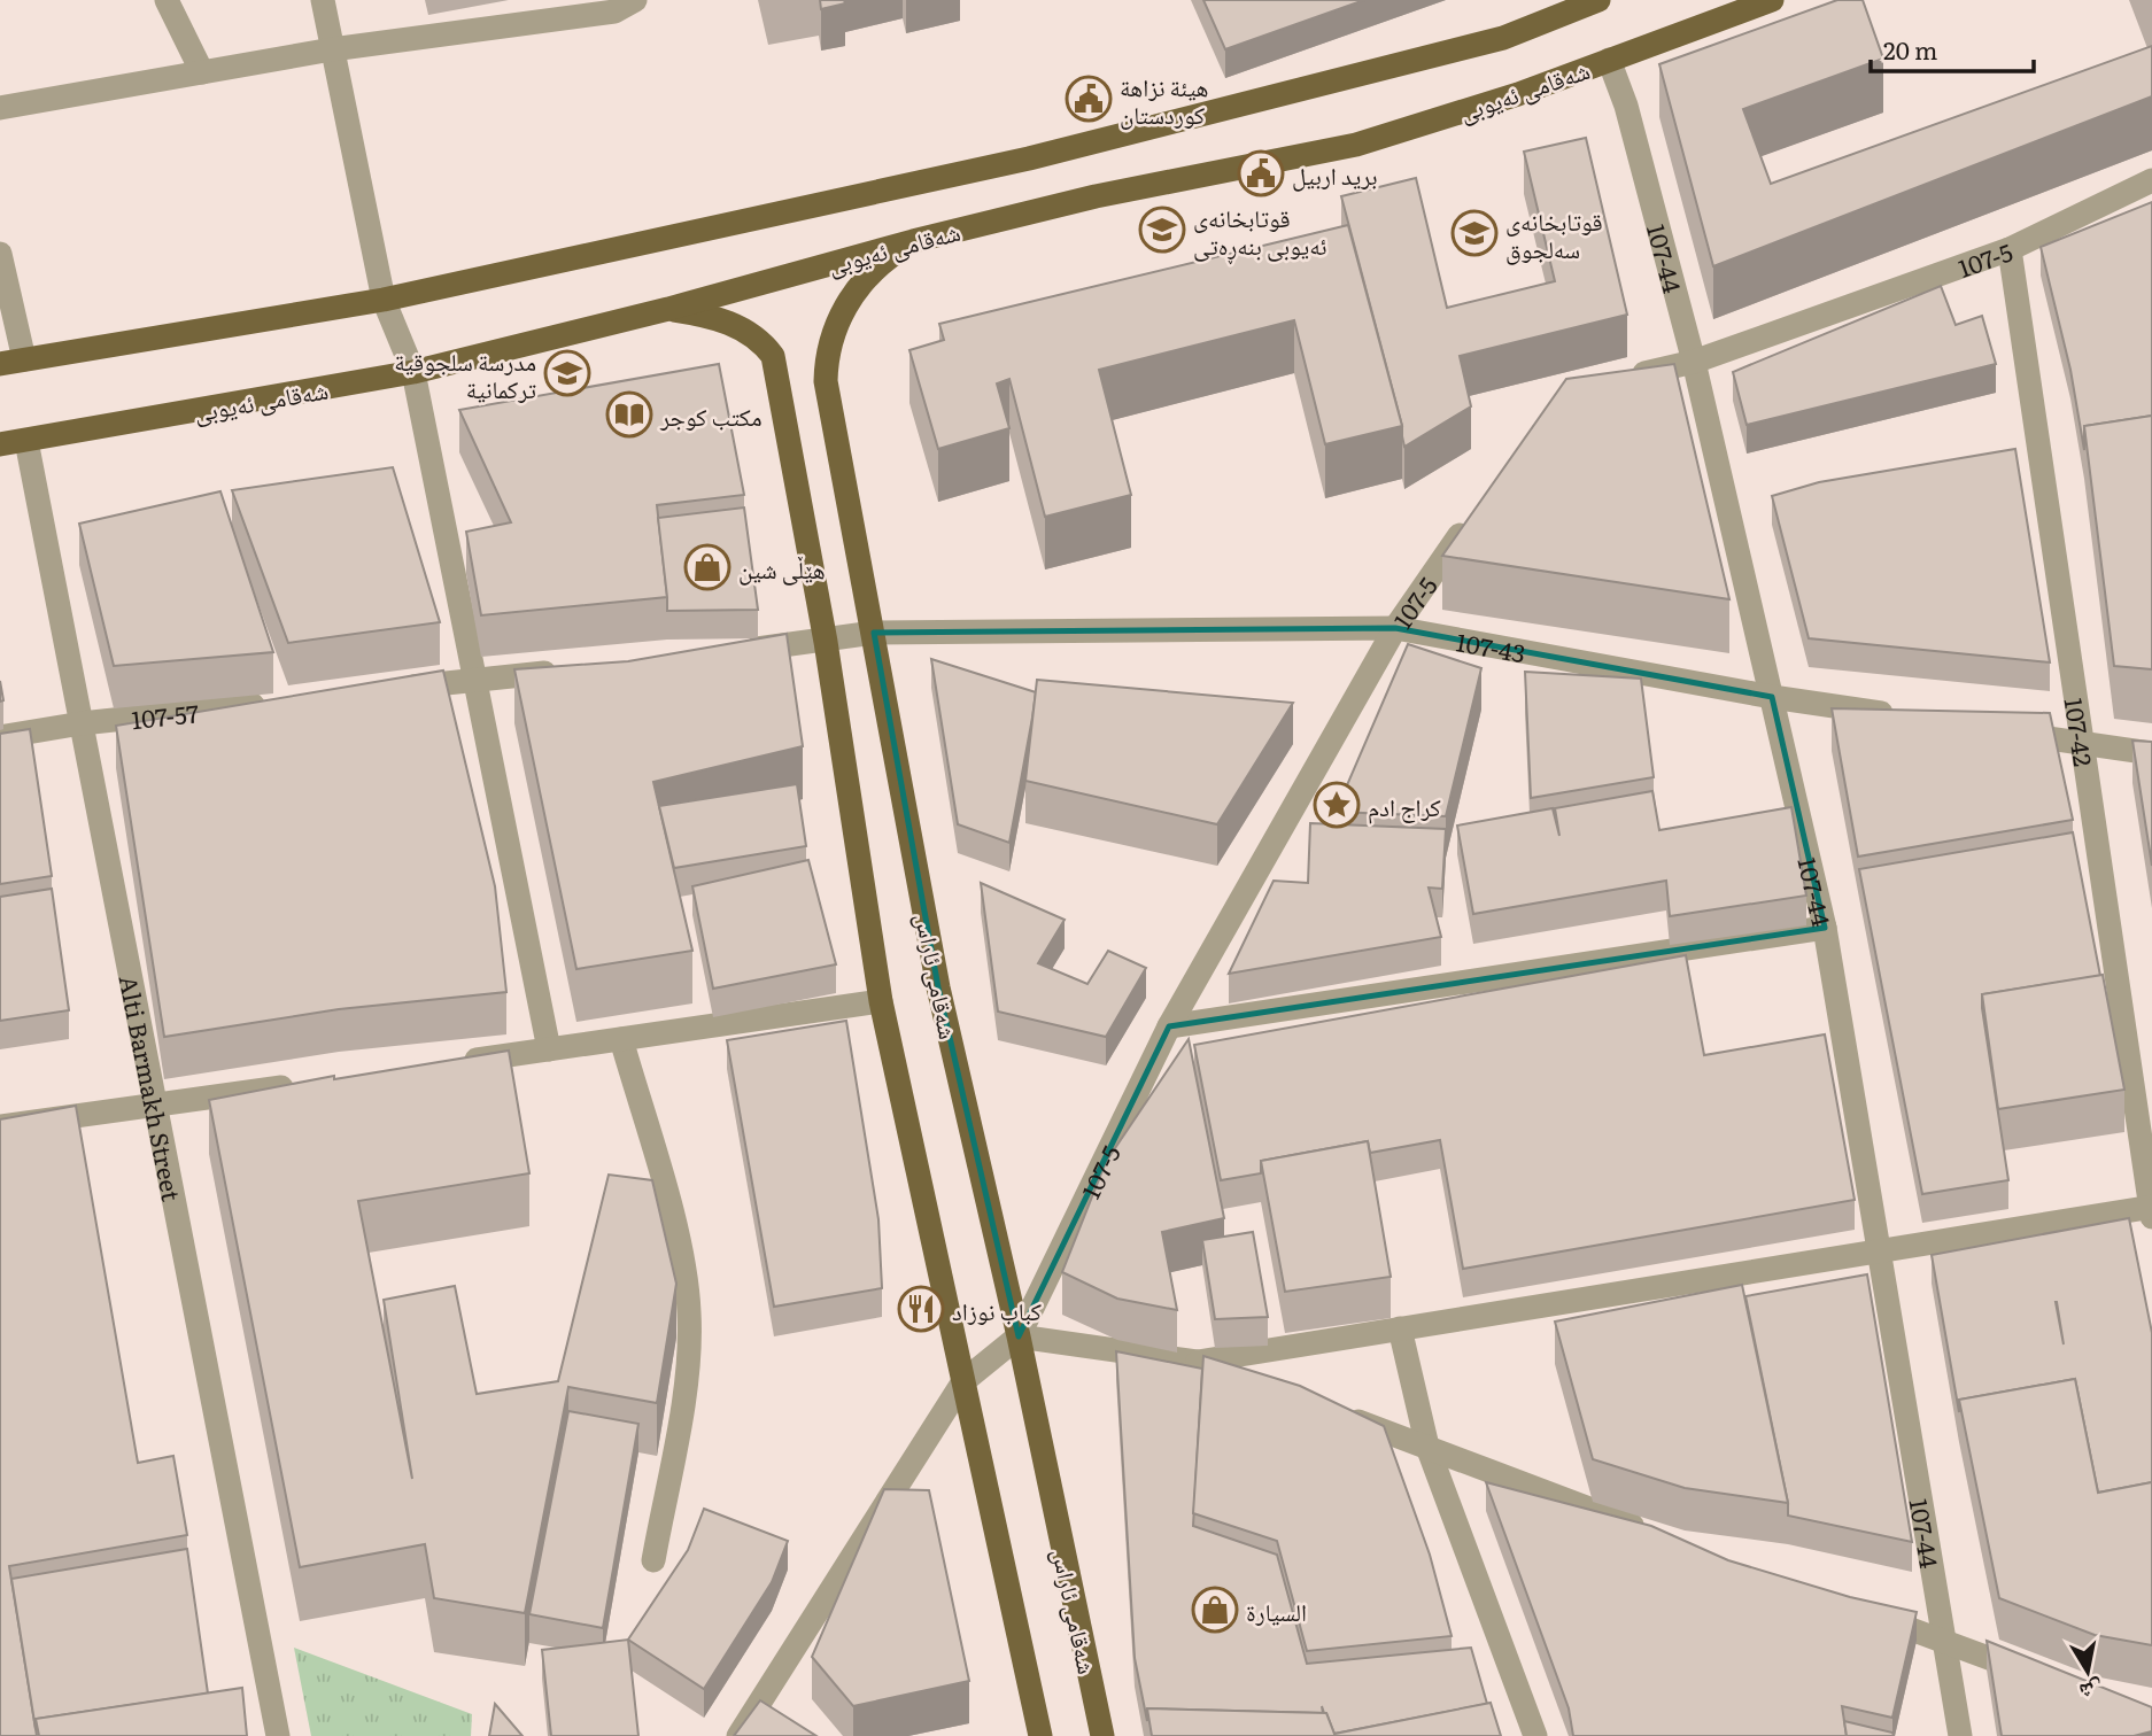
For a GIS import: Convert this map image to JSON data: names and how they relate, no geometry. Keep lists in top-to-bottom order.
{
  "streets": {
    "main road": ["شەقامی ئەیوبی", "شەقامی ئاراس"],
    "street": [
      "107-5",
      "107-44",
      "107-43",
      "107-57",
      "107-42",
      "Alti Barmakh Street"
    ]
  },
  "crossings": [
    ["شەقامی ئەیوبی", "107-44"],
    ["شەقامی ئەیوبی", "شەقامی ئاراس"],
    ["شەقامی ئەیوبی", "Alti Barmakh Street"],
    ["107-5", "107-44"],
    ["107-5", "107-43"],
    ["107-5", "107-42"],
    ["107-5", "شەقامی ئاراس"],
    ["107-44", "107-43"],
    ["107-43", "شەقامی ئاراس"],
    ["107-57", "Alti Barmakh Street"]
  ],
  "places": {
    "public building": ["هيئة نزاهة كوردستان", "بريد اربيل"],
    "school or university": ["قوتابخانەی ئەیوبی بنەڕەتی", "قوتابخانەی سەلجوق", "مدرسة سلجوقية تركمانية"],
    "library": ["مكتب كوجر"],
    "shop": ["هێڵی شین", "السيارة"],
    "place": ["كراج ادم"],
    "restaurant": ["كباب نوزاد"]
  },
  "scale_bar": "20 m",
  "north": "bottom"
}
